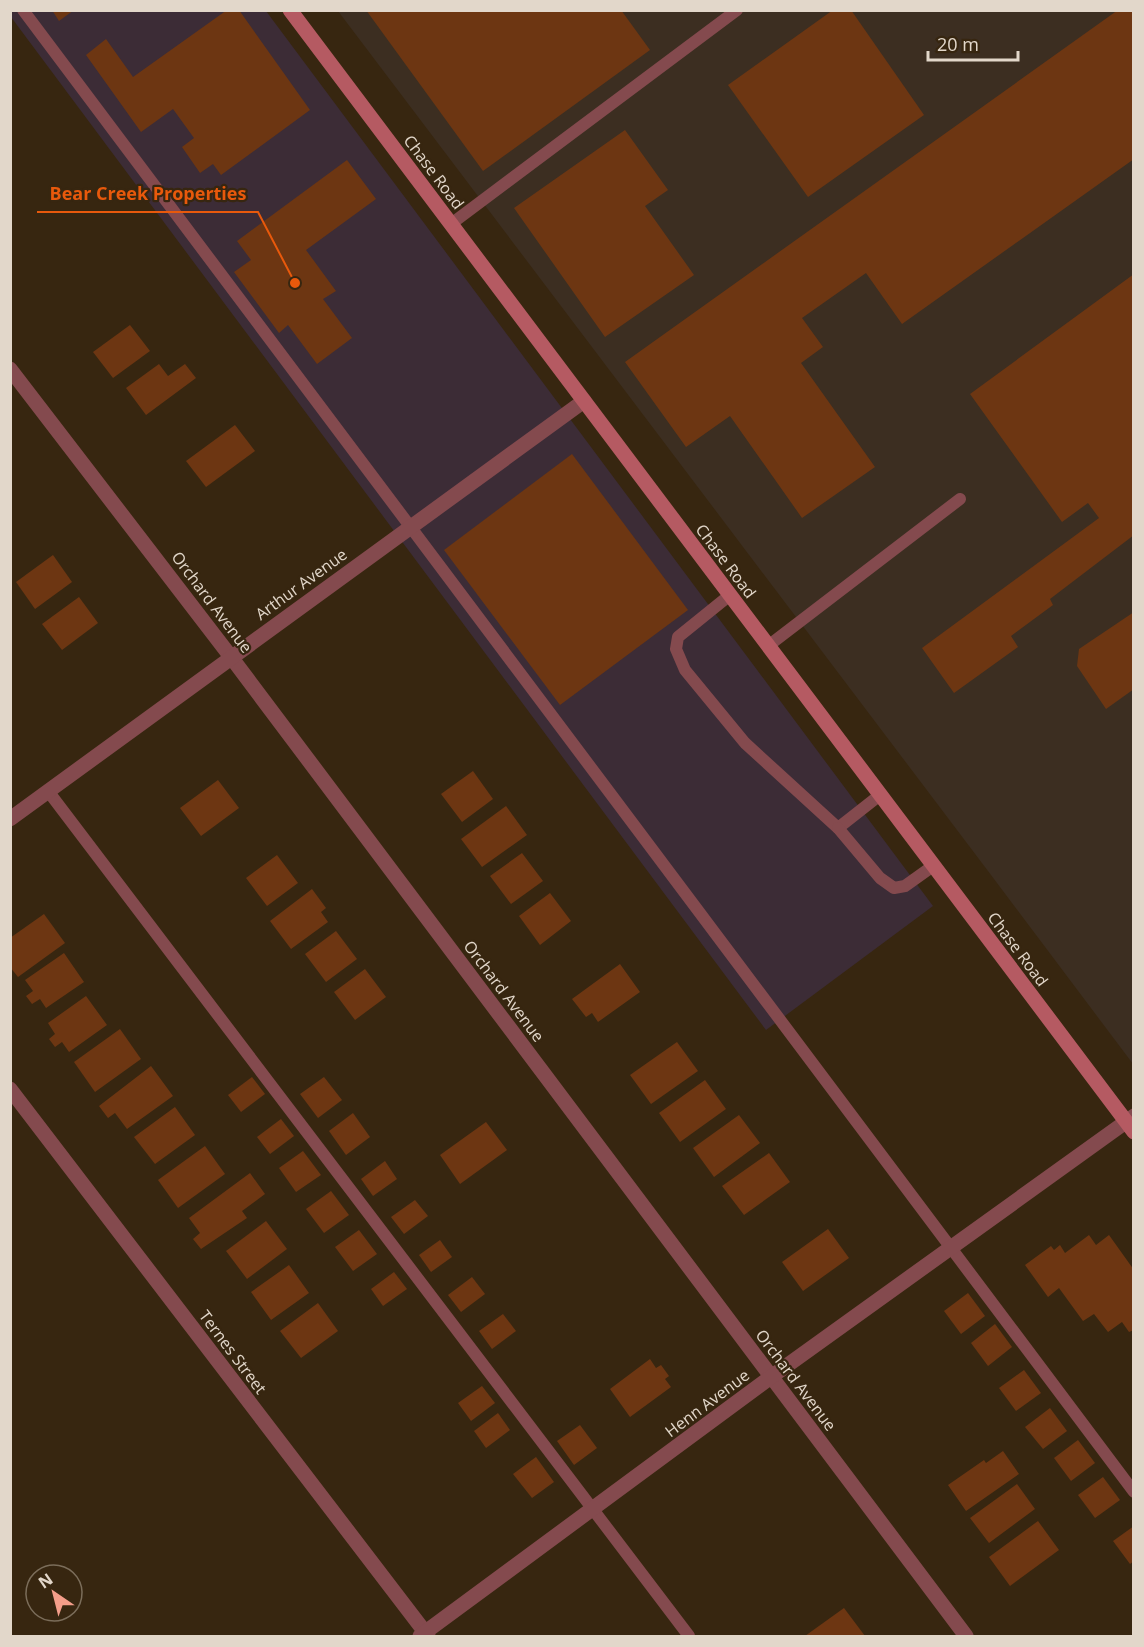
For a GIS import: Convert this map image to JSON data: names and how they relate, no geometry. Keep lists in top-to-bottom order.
{
  "streets": {
    "street": [
      "Chase Road",
      "Arthur Avenue",
      "Orchard Avenue",
      "Ternes Street",
      "Henn Avenue"
    ]
  },
  "crossings": [
    ["Chase Road", "Arthur Avenue"],
    ["Chase Road", "Henn Avenue"],
    ["Arthur Avenue", "Orchard Avenue"],
    ["Orchard Avenue", "Henn Avenue"],
    ["Ternes Street", "Henn Avenue"]
  ],
  "places": ["Bear Creek Properties"],
  "scale_bar": "20 m",
  "north": "top left"
}
